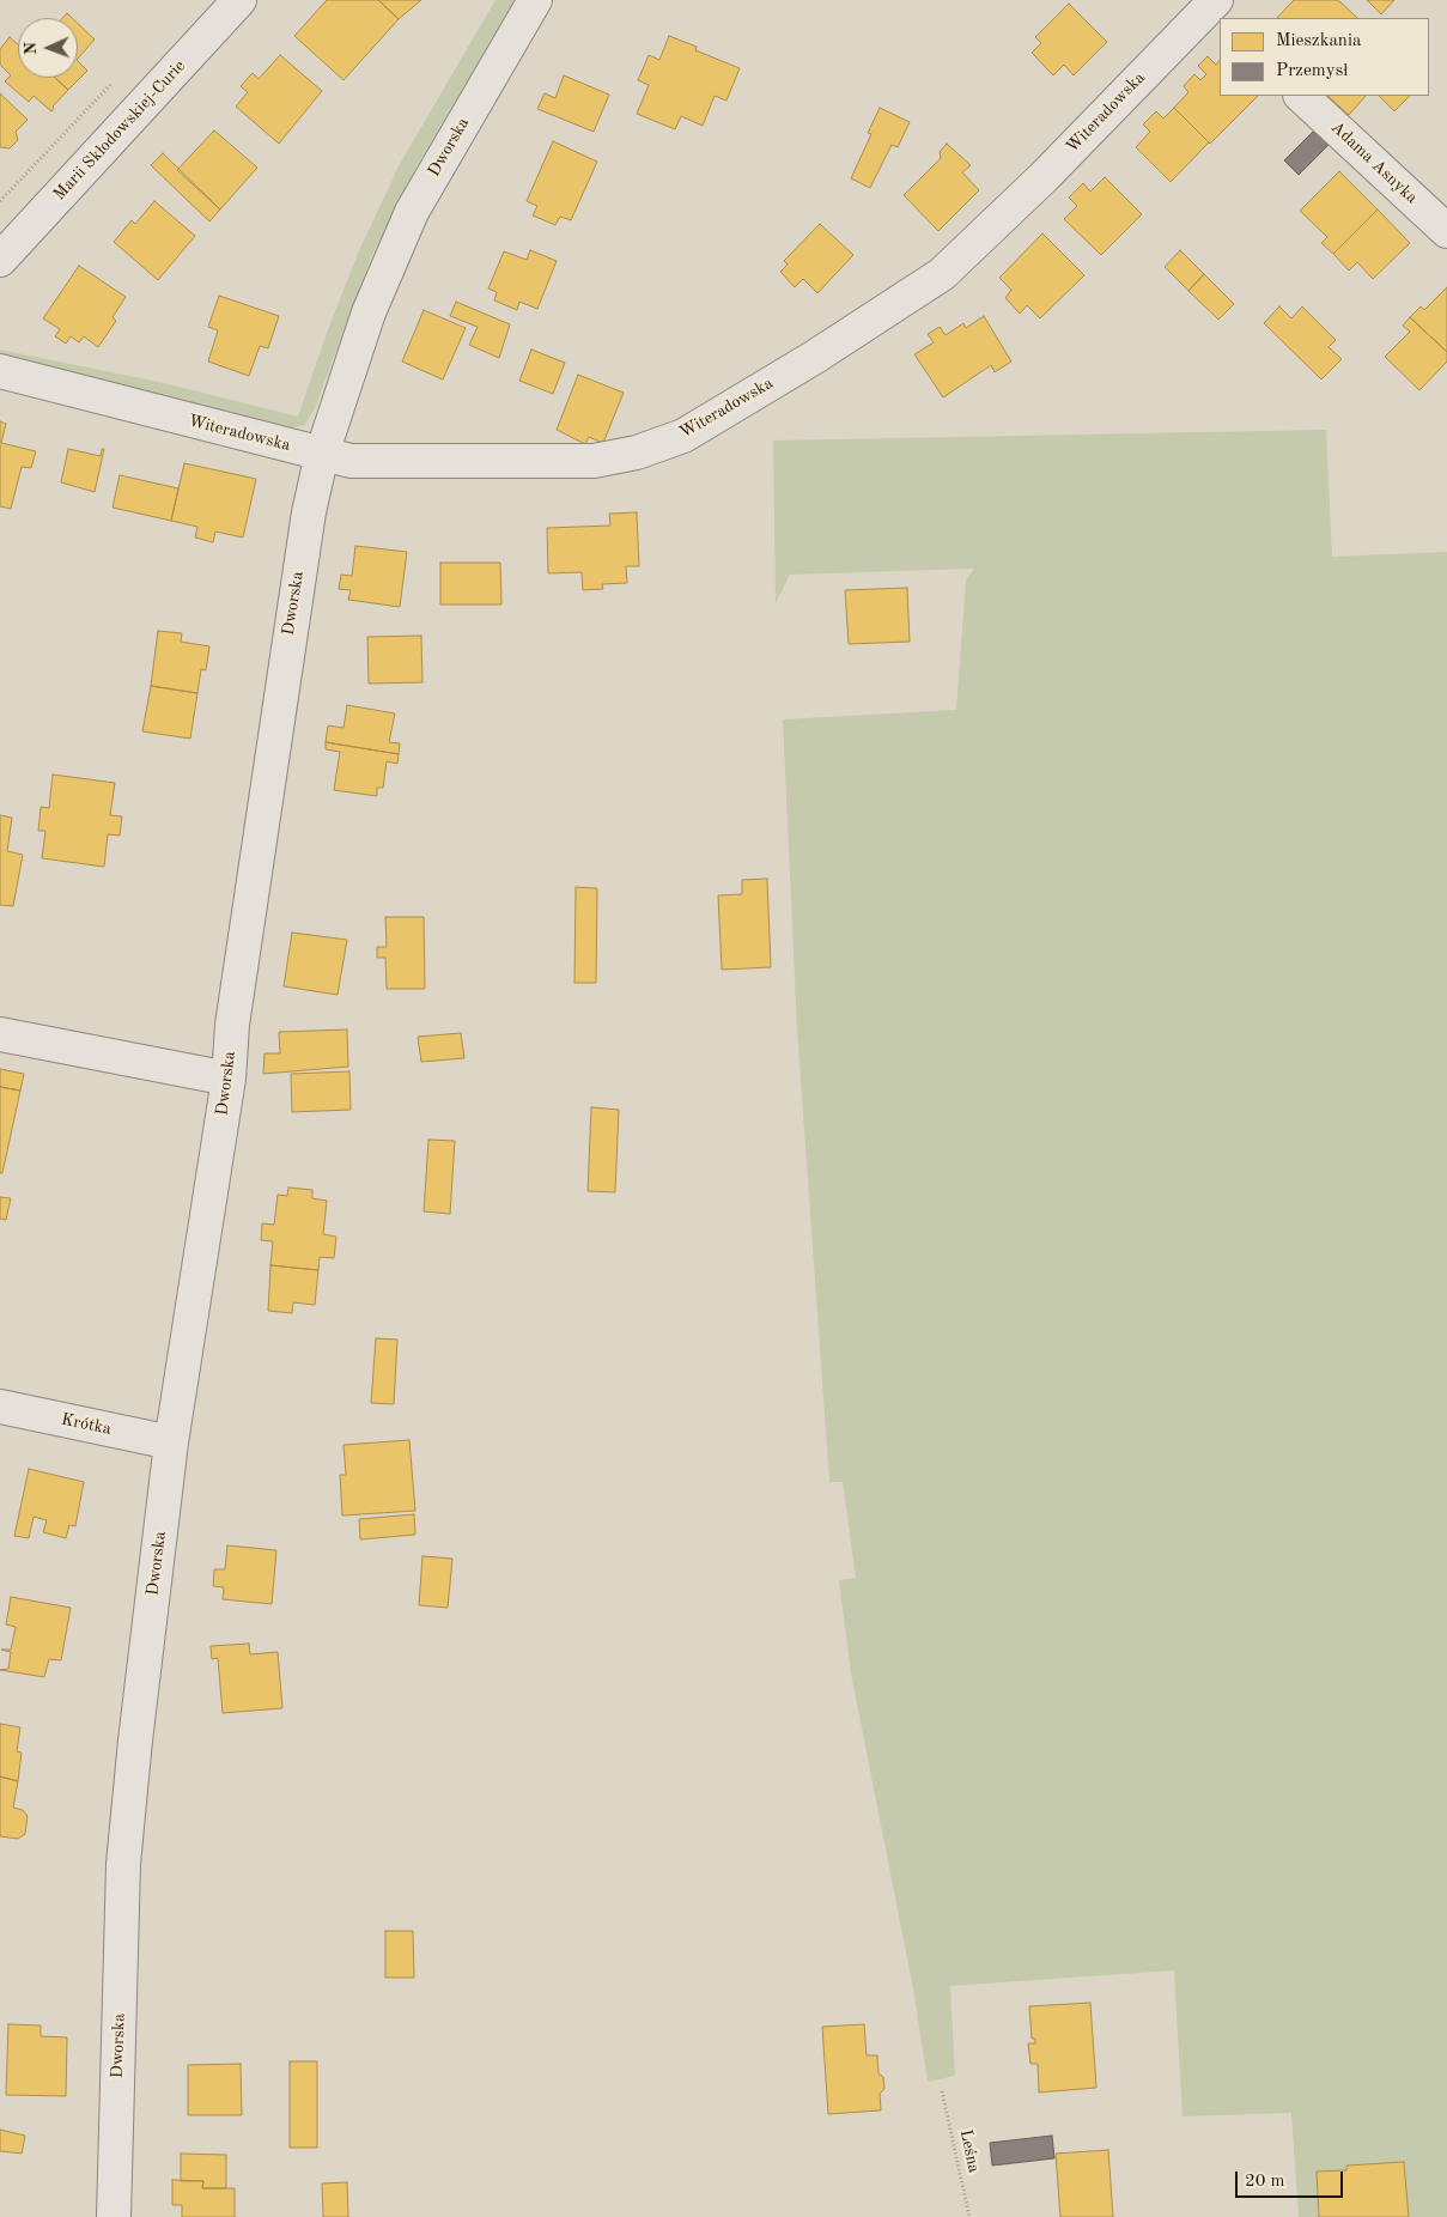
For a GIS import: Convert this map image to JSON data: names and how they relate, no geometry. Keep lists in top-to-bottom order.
{
  "streets": {
    "street": [
      "Witeradowska",
      "Marii Skłodowskiej-Curie",
      "Dworska",
      "Adama Asnyka",
      "Krótka"
    ],
    "path": ["Leśna"]
  },
  "crossings": [
    ["Witeradowska", "Dworska"],
    ["Dworska", "Krótka"]
  ],
  "legend": ["Mieszkania", "Przemysł"],
  "scale_bar": "20 m",
  "north": "left"
}
